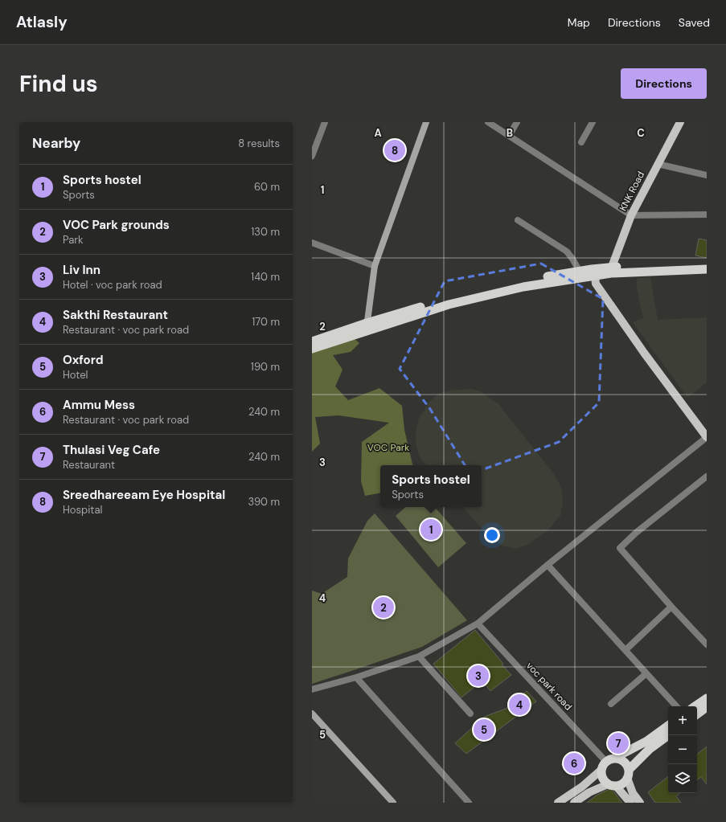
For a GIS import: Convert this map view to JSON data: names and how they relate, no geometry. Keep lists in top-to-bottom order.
{
  "streets": {
    "main road": ["KNK Road"],
    "street": ["voc park road"]
  },
  "parks": ["VOC Park"],
  "page": {
    "header": "Atlasly",
    "nav": ["Map", "Directions", "Saved"],
    "buttons": "Directions",
    "title": "Find us",
    "heading": ["Nearby", "8 results"],
    "pins": [
      "8",
      "1",
      "2",
      "3",
      "4",
      "5",
      "7",
      "6"
    ],
    "list": [
      {
        "mark": "1",
        "name": "Sports hostel",
        "note": "Sports",
        "value": "60 m"
      },
      {
        "mark": "2",
        "name": "VOC Park grounds",
        "note": "Park",
        "value": "130 m"
      },
      {
        "mark": "3",
        "name": "Liv Inn",
        "note": "Hotel · voc park road",
        "value": "140 m"
      },
      {
        "mark": "4",
        "name": "Sakthi Restaurant",
        "note": "Restaurant · voc park road",
        "value": "170 m"
      },
      {
        "mark": "5",
        "name": "Oxford",
        "note": "Hotel",
        "value": "190 m"
      },
      {
        "mark": "6",
        "name": "Ammu Mess",
        "note": "Restaurant · voc park road",
        "value": "240 m"
      },
      {
        "mark": "7",
        "name": "Thulasi Veg Cafe",
        "note": "Restaurant",
        "value": "240 m"
      },
      {
        "mark": "8",
        "name": "Sreedhareeam Eye Hospital",
        "note": "Hospital",
        "value": "390 m"
      }
    ],
    "popup": ["Sports hostel", "Sports"],
    "map_buttons": ["+", "−"]
  },
  "grid": {
    "columns": ["A", "B", "C"],
    "rows": [
      "1",
      "2",
      "3",
      "4",
      "5"
    ]
  }
}
